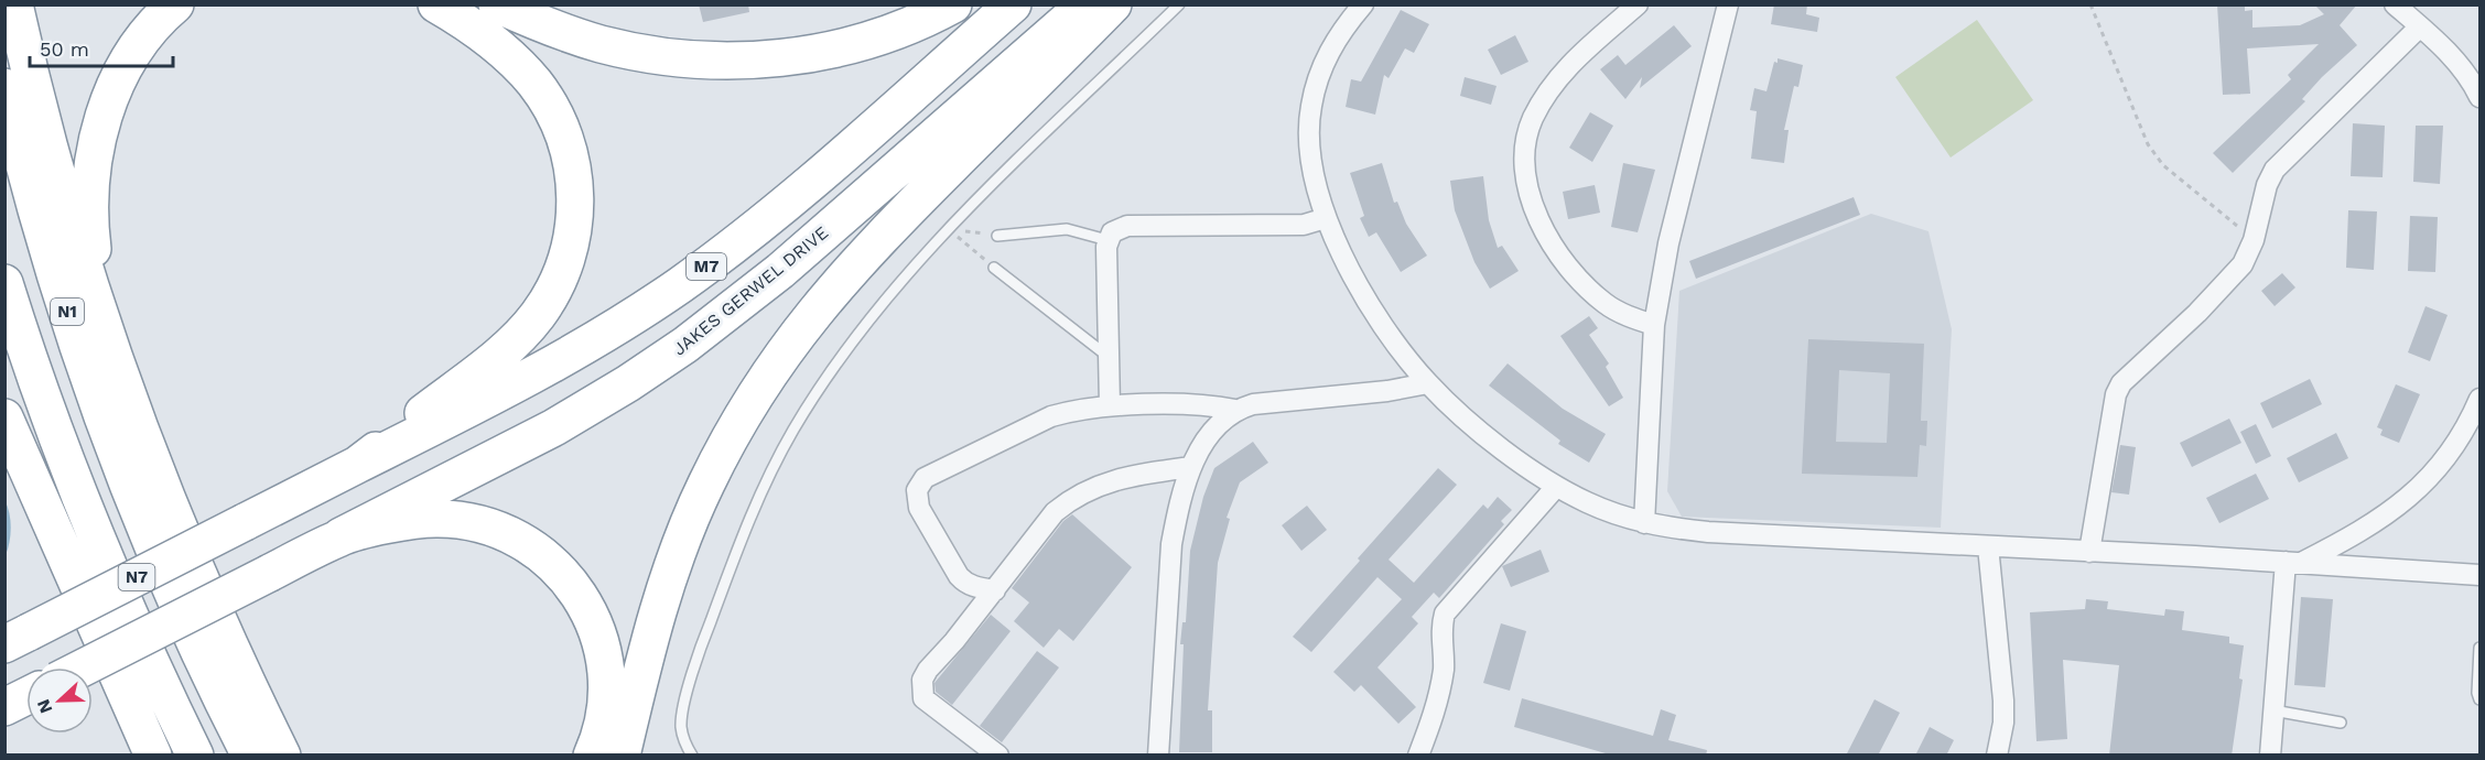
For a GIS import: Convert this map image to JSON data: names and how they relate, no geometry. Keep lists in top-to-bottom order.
{
  "streets": {
    "highway": [
      "M7",
      "JAKES GERWEL DRIVE",
      "N1",
      "N7"
    ]
  },
  "crossings": [
    ["M7", "N7"]
  ],
  "scale_bar": "50 m",
  "north": "left"
}
